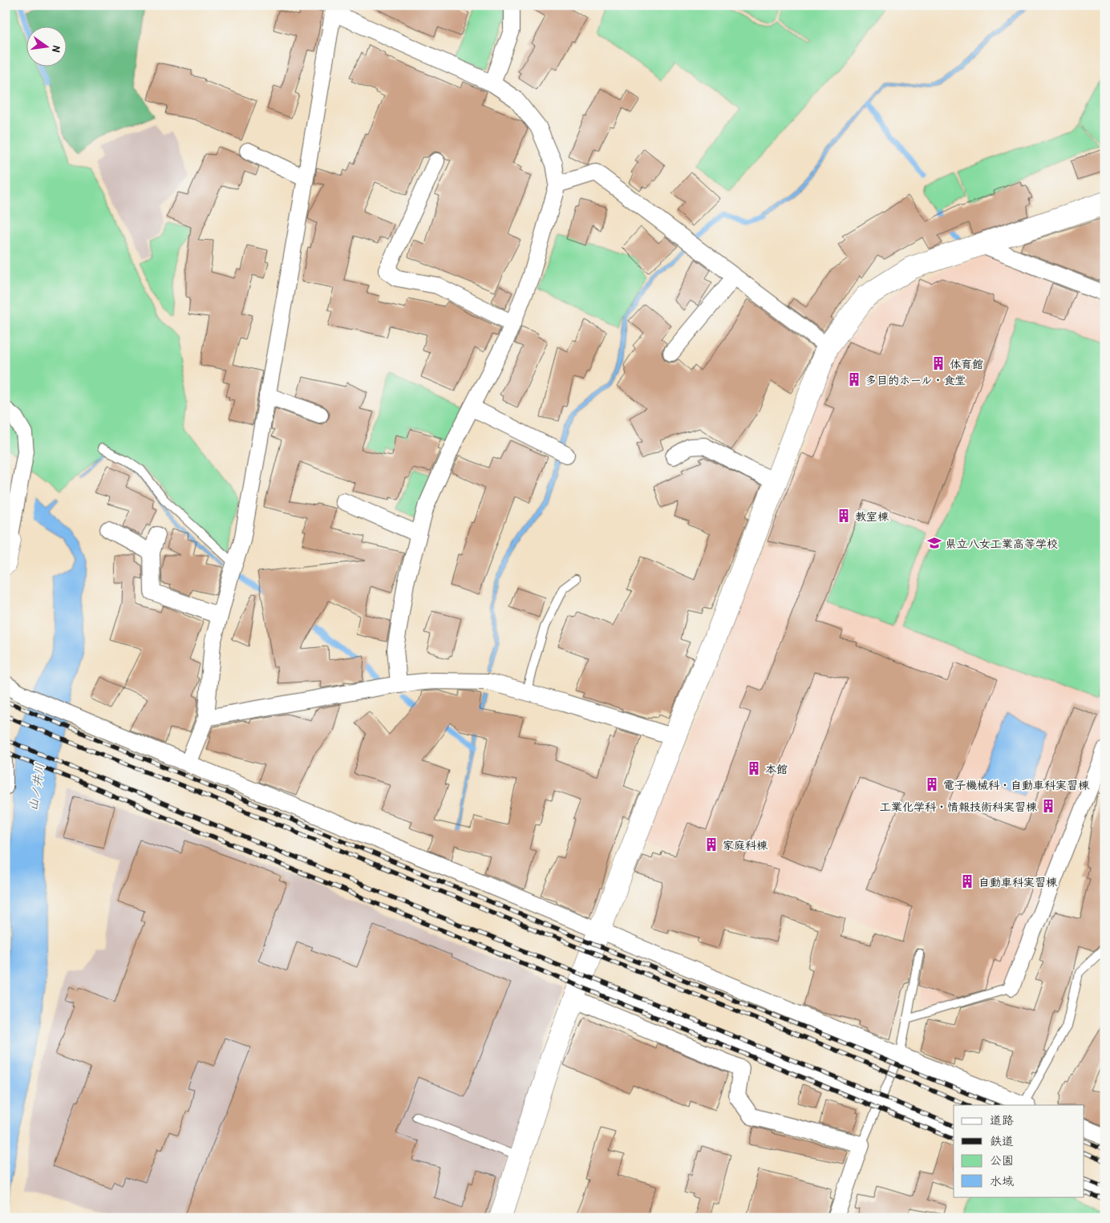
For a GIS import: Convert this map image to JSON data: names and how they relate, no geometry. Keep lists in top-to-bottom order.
{
  "water": ["山ノ井川"],
  "places": {
    "building": [
      "体育館",
      "多目的ホール・食堂",
      "教室棟",
      "本館",
      "電子機械科・自動車科実習棟",
      "工業化学科・情報技術科実習棟",
      "家庭科棟",
      "自動車科実習棟"
    ],
    "school or university": ["県立八女工業高等学校"]
  },
  "legend": [
    "道路",
    "鉄道",
    "公園",
    "水域"
  ],
  "north": "right"
}
